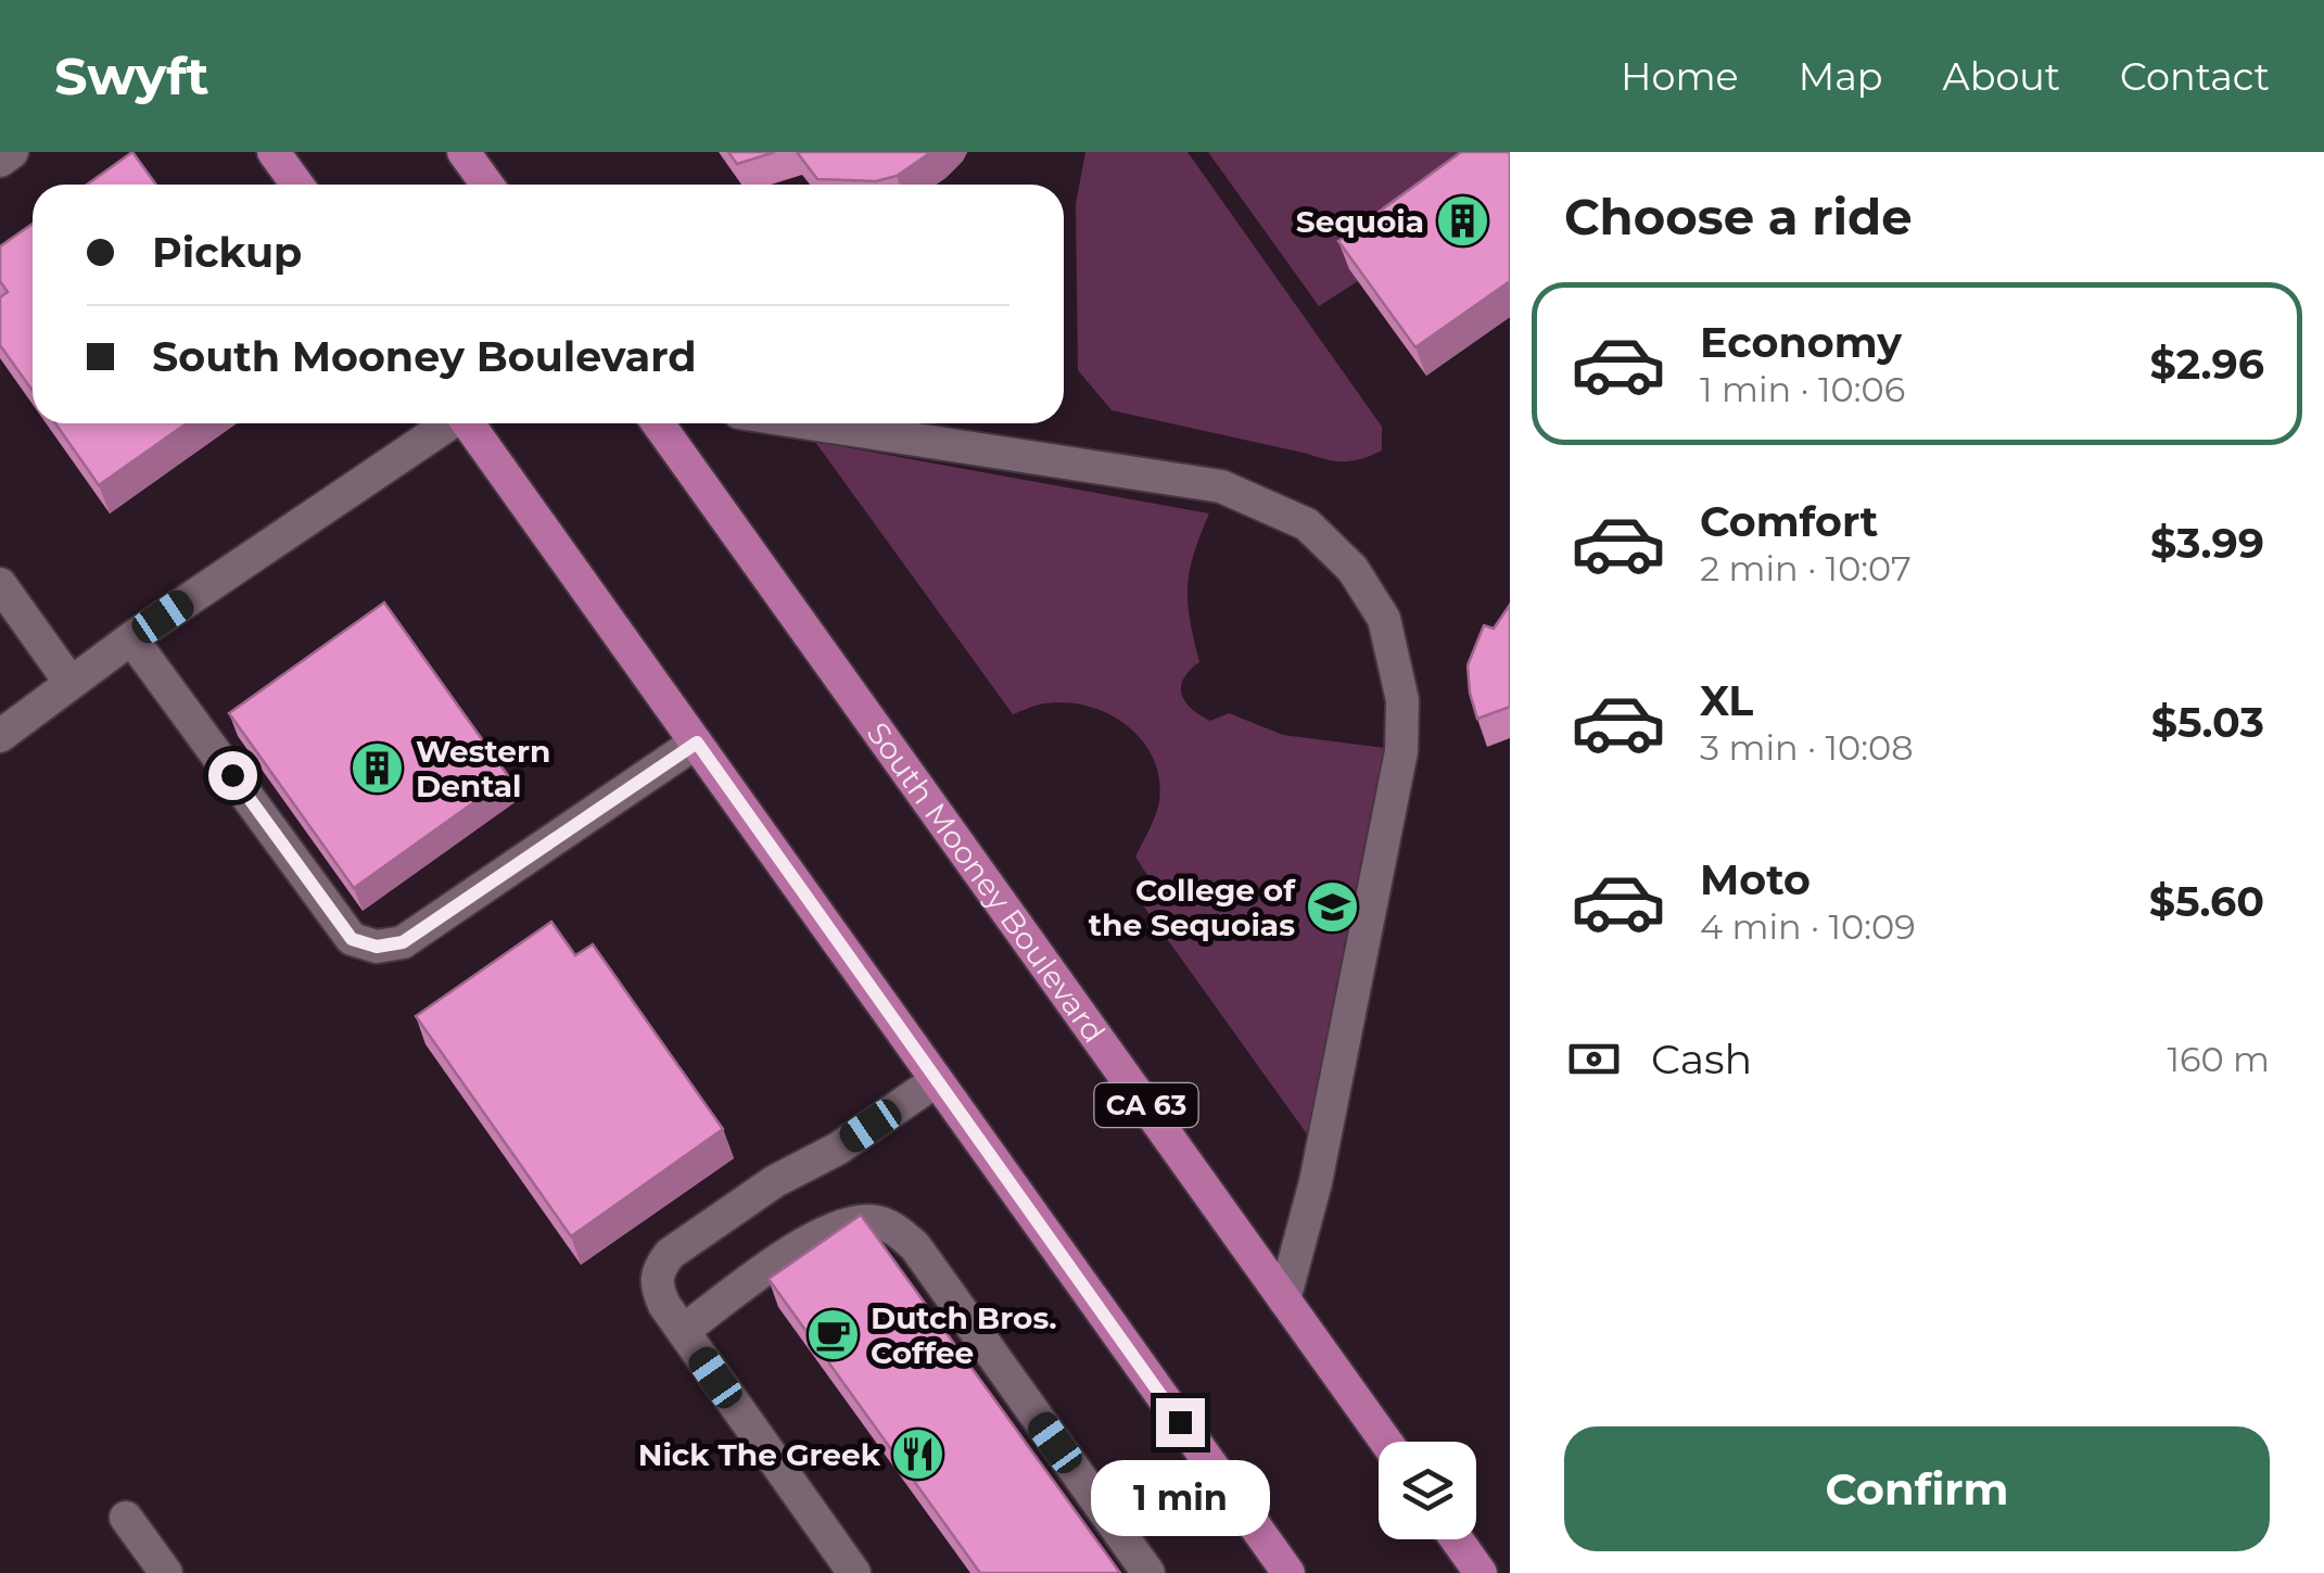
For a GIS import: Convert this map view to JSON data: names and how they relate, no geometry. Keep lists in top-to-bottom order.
{
  "streets": {
    "main road": ["South Mooney Boulevard", "CA 63"]
  },
  "places": {
    "building": ["Sequoia", "Western Dental"],
    "school or university": ["College of the Sequoias"],
    "cafe": ["Dutch Bros. Coffee"],
    "restaurant": ["Nick The Greek"]
  },
  "page": {
    "header": "Swyft",
    "nav": [
      "Home",
      "Map",
      "About",
      "Contact"
    ],
    "heading": "Choose a ride",
    "banner": ["Pickup", "South Mooney Boulevard"],
    "list": [
      {
        "name": "Economy",
        "note": "1 min · 10:06",
        "value": "$2.96"
      },
      {
        "name": "Comfort",
        "note": "2 min · 10:07",
        "value": "$3.99"
      },
      {
        "name": "XL",
        "note": "3 min · 10:08",
        "value": "$5.03"
      },
      {
        "name": "Moto",
        "note": "4 min · 10:09",
        "value": "$5.60"
      }
    ],
    "pay": ["Cash", "160 m"],
    "buttons": "Confirm",
    "bubble": "1 min"
  }
}
